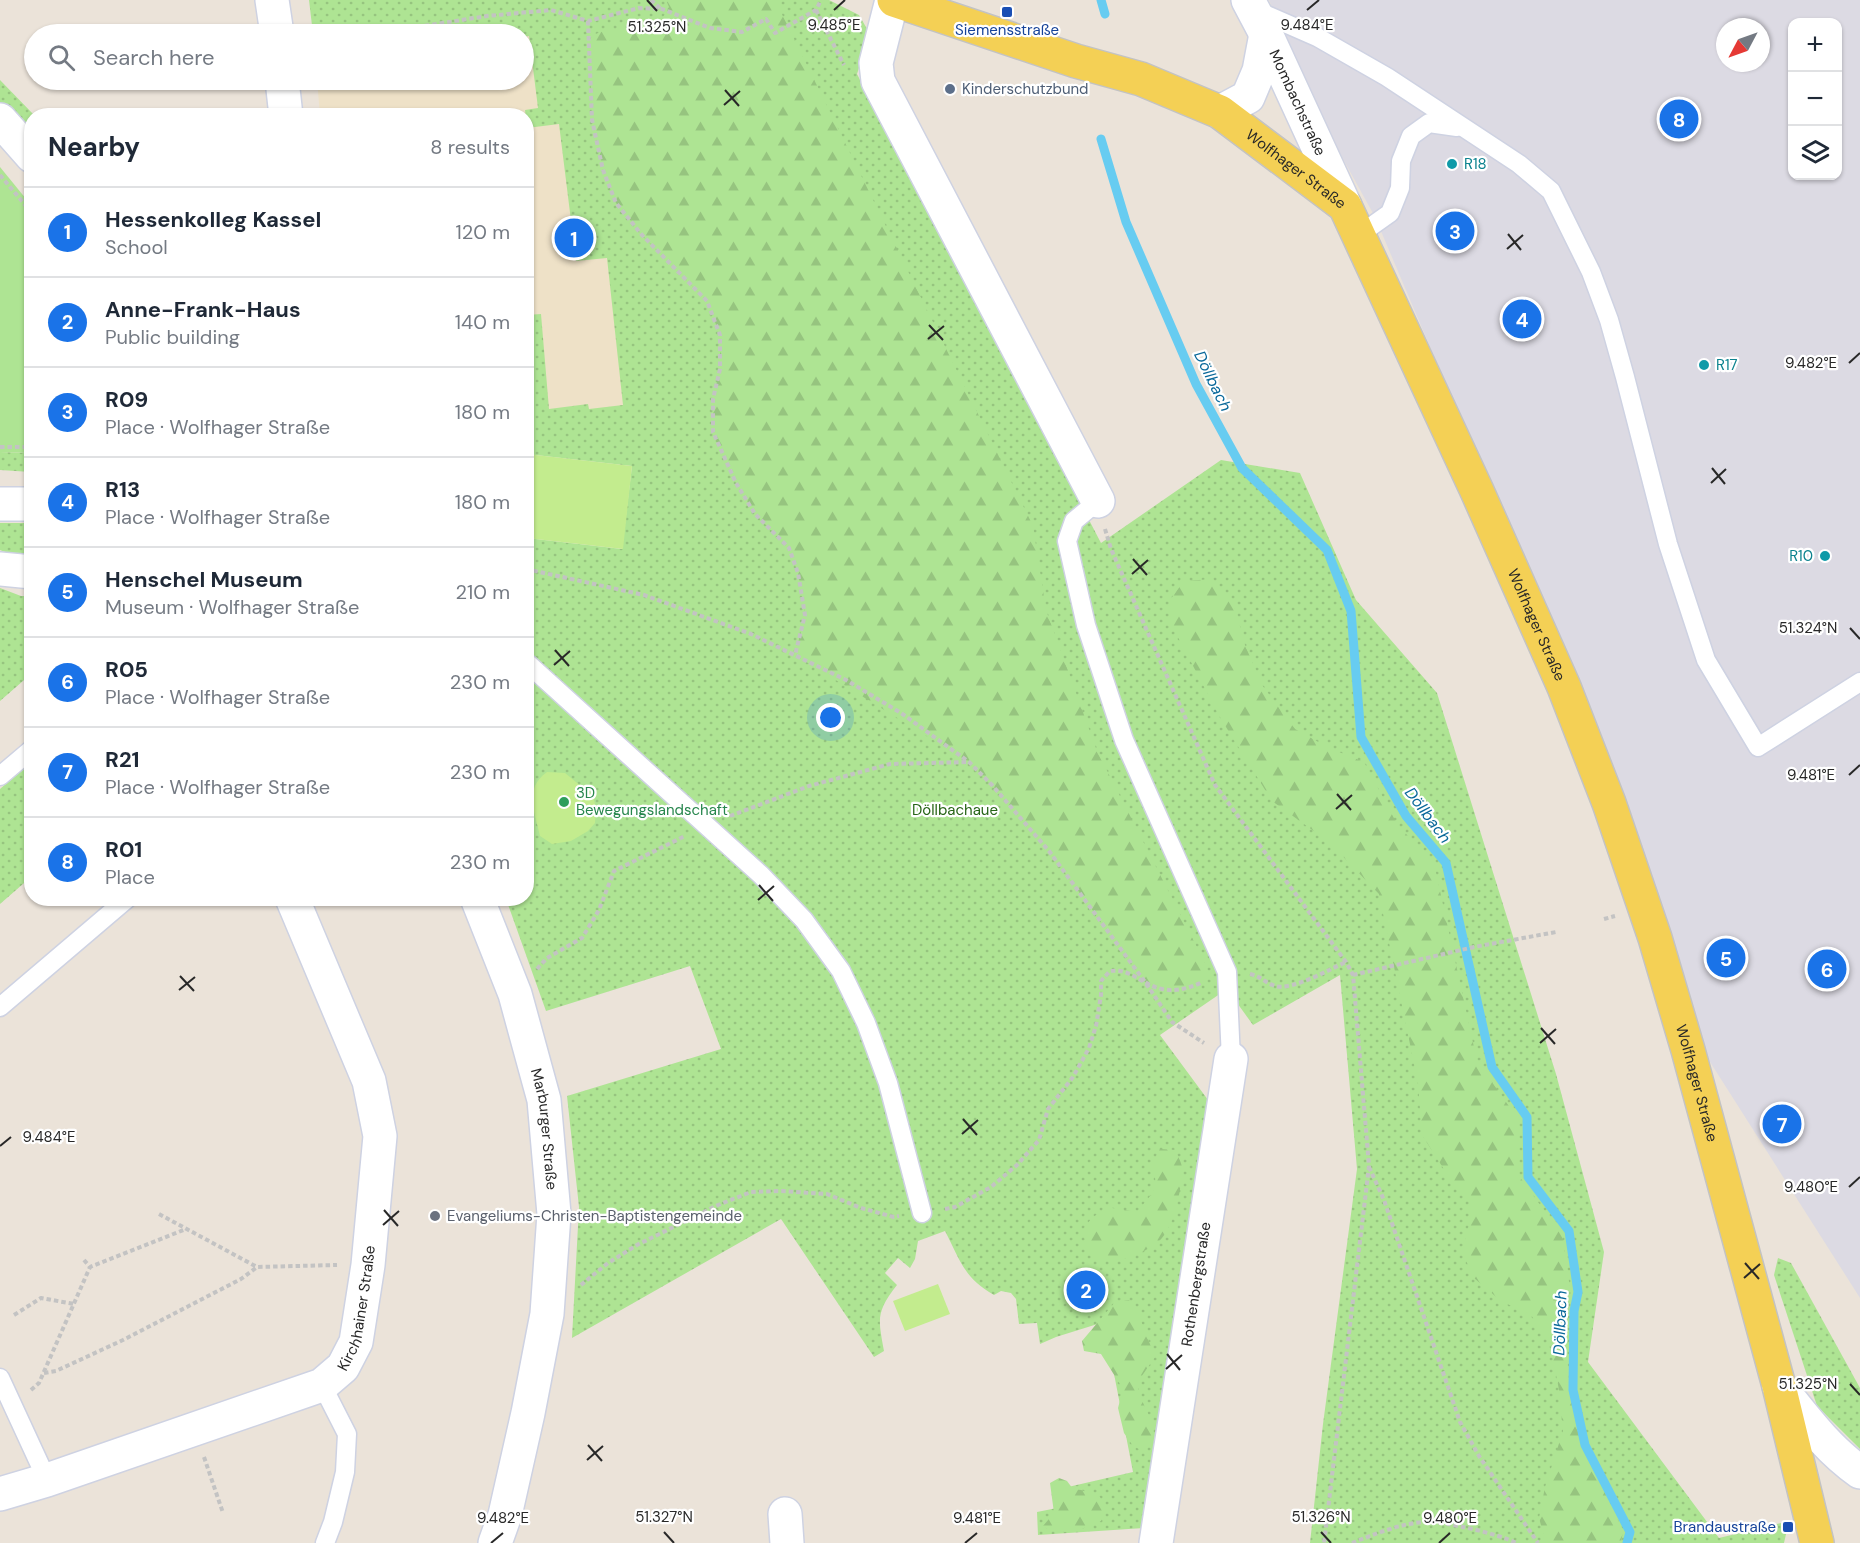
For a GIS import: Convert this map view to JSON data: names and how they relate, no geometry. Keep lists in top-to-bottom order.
{
  "streets": {
    "main road": ["Wolfhager Straße"],
    "street": [
      "Mombachstraße",
      "Marburger Straße",
      "Rothenbergstraße",
      "Kirchhainer Straße"
    ]
  },
  "crossings": [
    ["Mombachstraße", "Wolfhager Straße"]
  ],
  "water": ["Döllbach"],
  "parks": ["Döllbachaue"],
  "places": {
    "transit": ["Siemensstraße", "Brandaustraße"],
    "other": [
      "Kinderschutzbund",
      "R18",
      "R17",
      "R10",
      "3D Bewegungslandschaft",
      "Evangeliums-Christen-Baptistengemeinde"
    ]
  },
  "north": "bottom left",
  "page": {
    "map_buttons": ["+", "−"],
    "search": "Search here",
    "pins": [
      "8",
      "3",
      "1",
      "4",
      "5",
      "6",
      "7",
      "2"
    ],
    "heading": ["Nearby", "8 results"],
    "list": [
      {
        "mark": "1",
        "name": "Hessenkolleg Kassel",
        "note": "School",
        "value": "120 m"
      },
      {
        "mark": "2",
        "name": "Anne-Frank-Haus",
        "note": "Public building",
        "value": "140 m"
      },
      {
        "mark": "3",
        "name": "R09",
        "note": "Place · Wolfhager Straße",
        "value": "180 m"
      },
      {
        "mark": "4",
        "name": "R13",
        "note": "Place · Wolfhager Straße",
        "value": "180 m"
      },
      {
        "mark": "5",
        "name": "Henschel Museum",
        "note": "Museum · Wolfhager Straße",
        "value": "210 m"
      },
      {
        "mark": "6",
        "name": "R05",
        "note": "Place · Wolfhager Straße",
        "value": "230 m"
      },
      {
        "mark": "7",
        "name": "R21",
        "note": "Place · Wolfhager Straße",
        "value": "230 m"
      },
      {
        "mark": "8",
        "name": "R01",
        "note": "Place",
        "value": "230 m"
      }
    ]
  },
  "coordinates": [
    "9.485°E",
    "9.484°E",
    "51.325°N",
    "9.482°E",
    "51.324°N",
    "9.481°E",
    "9.480°E",
    "51.327°N",
    "51.326°N"
  ]
}
